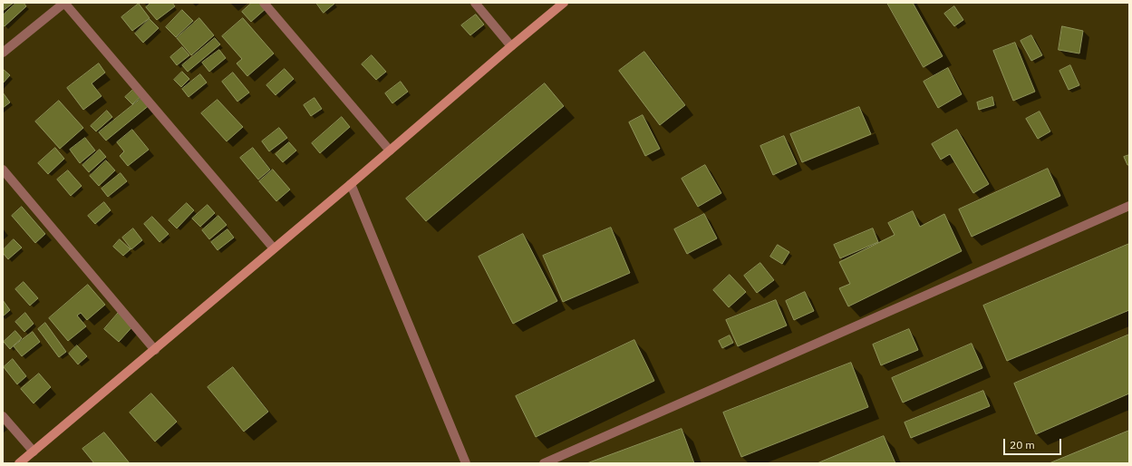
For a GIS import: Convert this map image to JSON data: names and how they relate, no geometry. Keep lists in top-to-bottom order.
{
  "scale_bar": "20 m"
}
